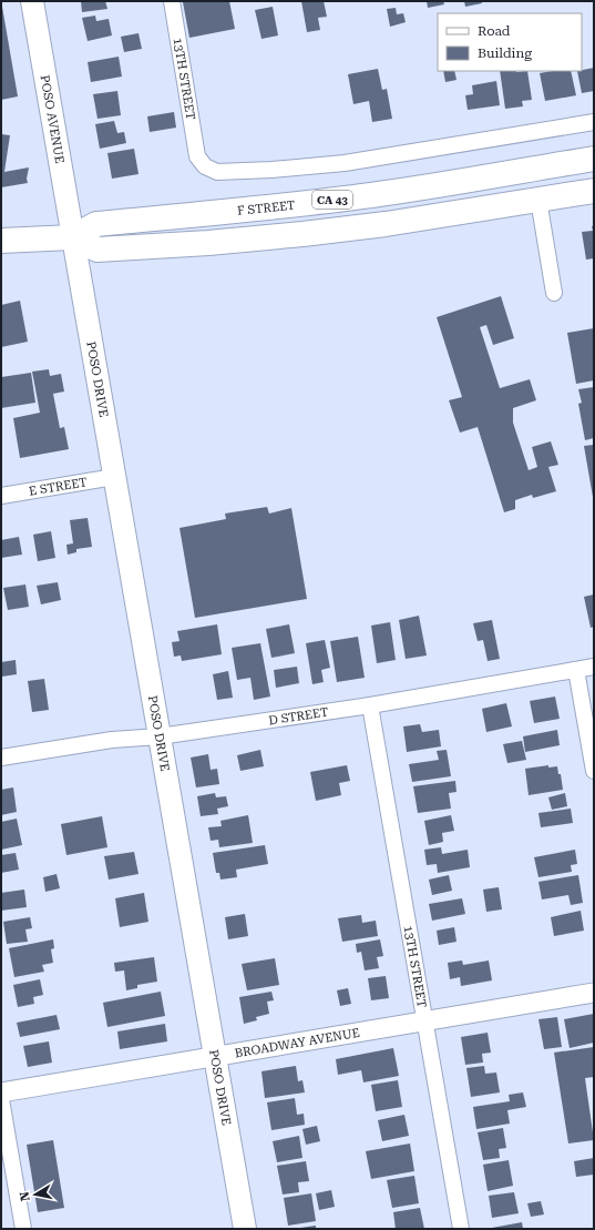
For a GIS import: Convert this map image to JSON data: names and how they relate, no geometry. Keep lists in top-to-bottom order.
{
  "streets": {
    "main road": [
      "POSO AVENUE",
      "CA 43",
      "F STREET",
      "POSO DRIVE"
    ],
    "street": [
      "13TH STREET",
      "E STREET",
      "D STREET",
      "BROADWAY AVENUE"
    ]
  },
  "crossings": [
    ["13TH STREET", "D STREET"],
    ["13TH STREET", "BROADWAY AVENUE"],
    ["POSO AVENUE", "F STREET"],
    ["POSO AVENUE", "POSO DRIVE"],
    ["F STREET", "POSO DRIVE"],
    ["POSO DRIVE", "E STREET"],
    ["POSO DRIVE", "D STREET"],
    ["POSO DRIVE", "BROADWAY AVENUE"]
  ],
  "legend": ["Road", "Building"],
  "north": "left"
}
